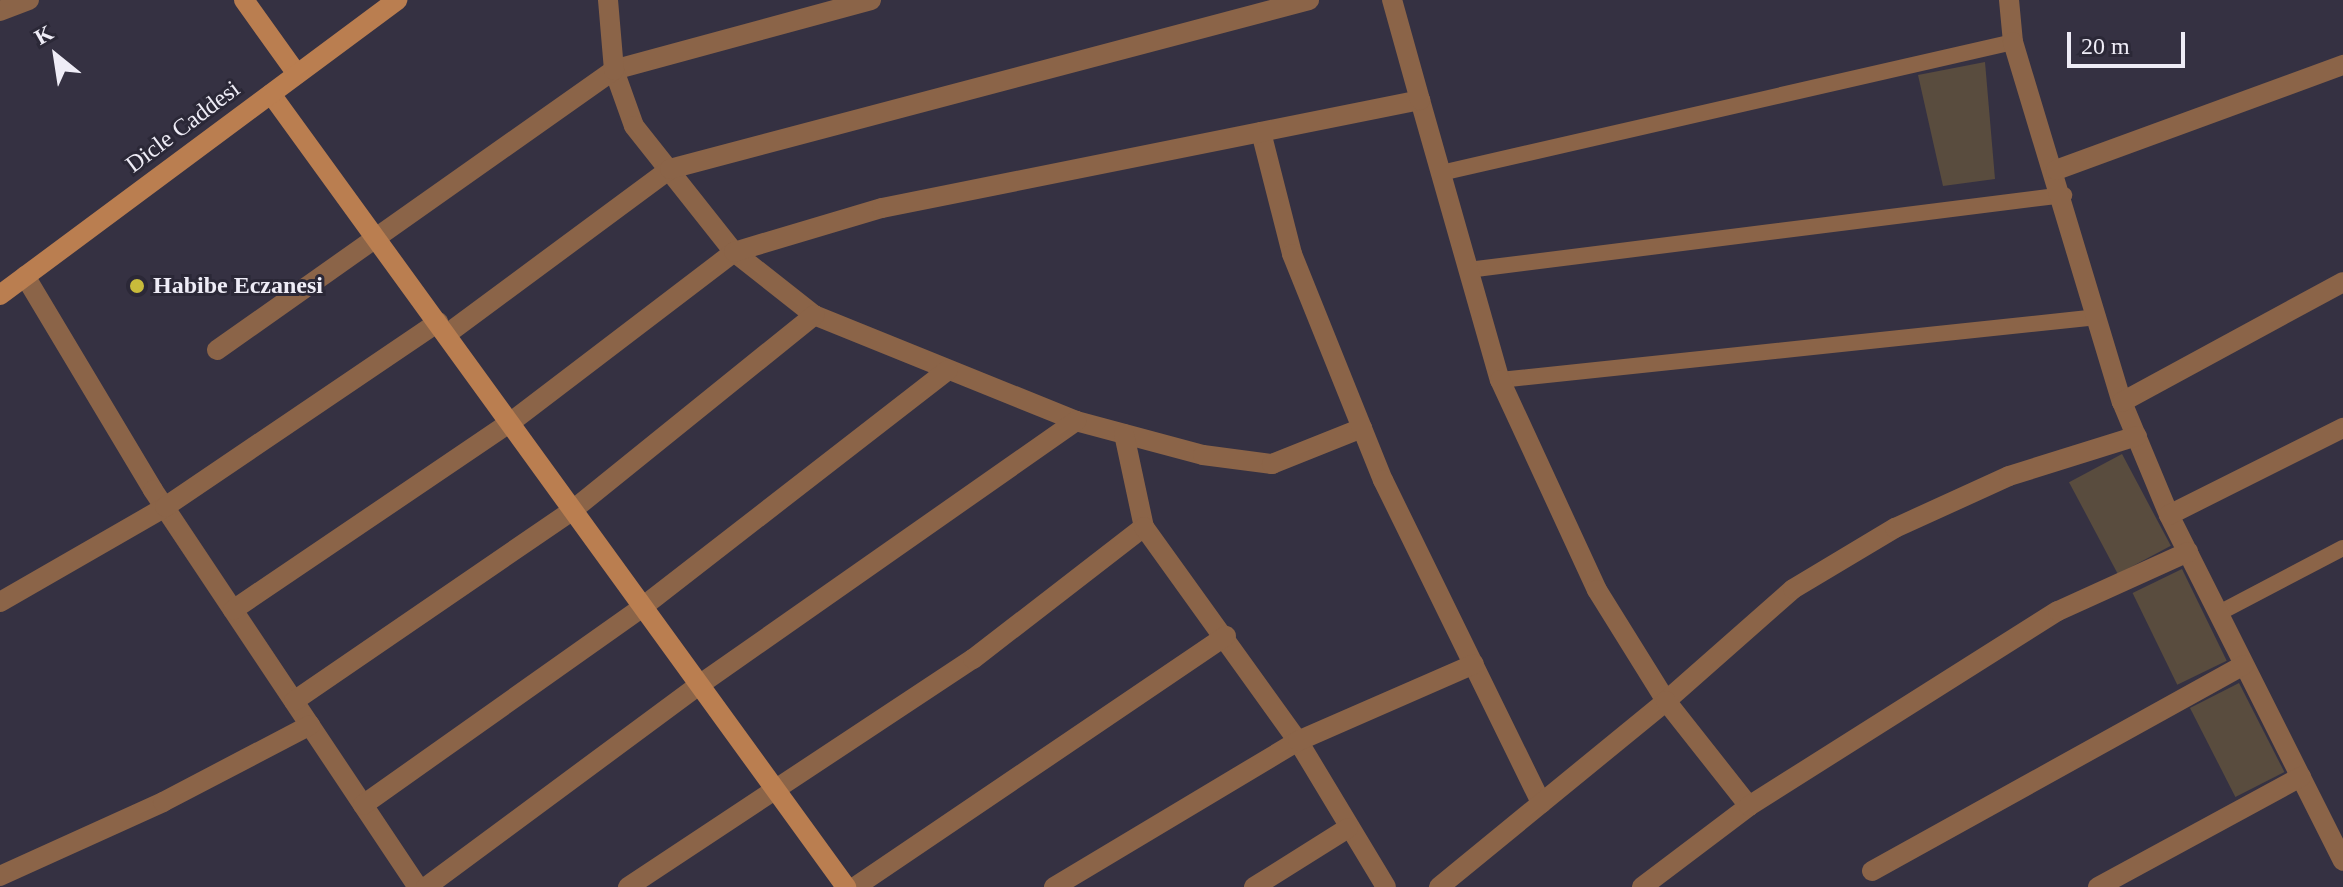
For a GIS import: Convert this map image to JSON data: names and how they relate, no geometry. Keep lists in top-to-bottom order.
{
  "streets": {
    "street": ["Dicle Caddesi"]
  },
  "places": ["Habibe Eczanesi"],
  "scale_bar": "20 m",
  "north": "top left"
}
